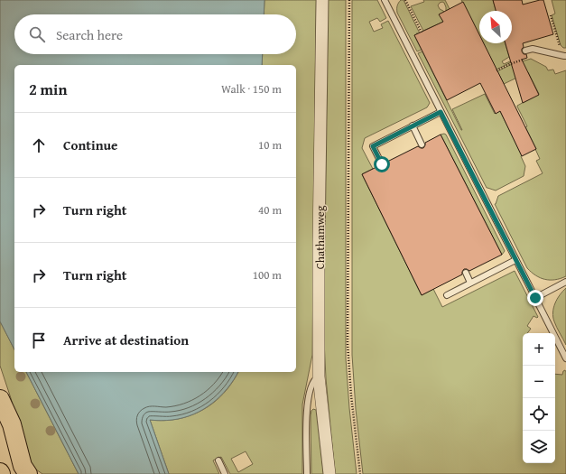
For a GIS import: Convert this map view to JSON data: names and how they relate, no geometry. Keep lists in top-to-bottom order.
{
  "streets": {
    "street": ["Chathamweg"]
  },
  "north": "top left",
  "page": {
    "search": "Search here",
    "heading": ["2 min", "Walk · 150 m"],
    "list": [
      ["Continue", "10 m"],
      ["Turn right", "40 m"],
      ["Turn right", "100 m"],
      "Arrive at destination"
    ],
    "map_buttons": ["+", "−"]
  }
}
